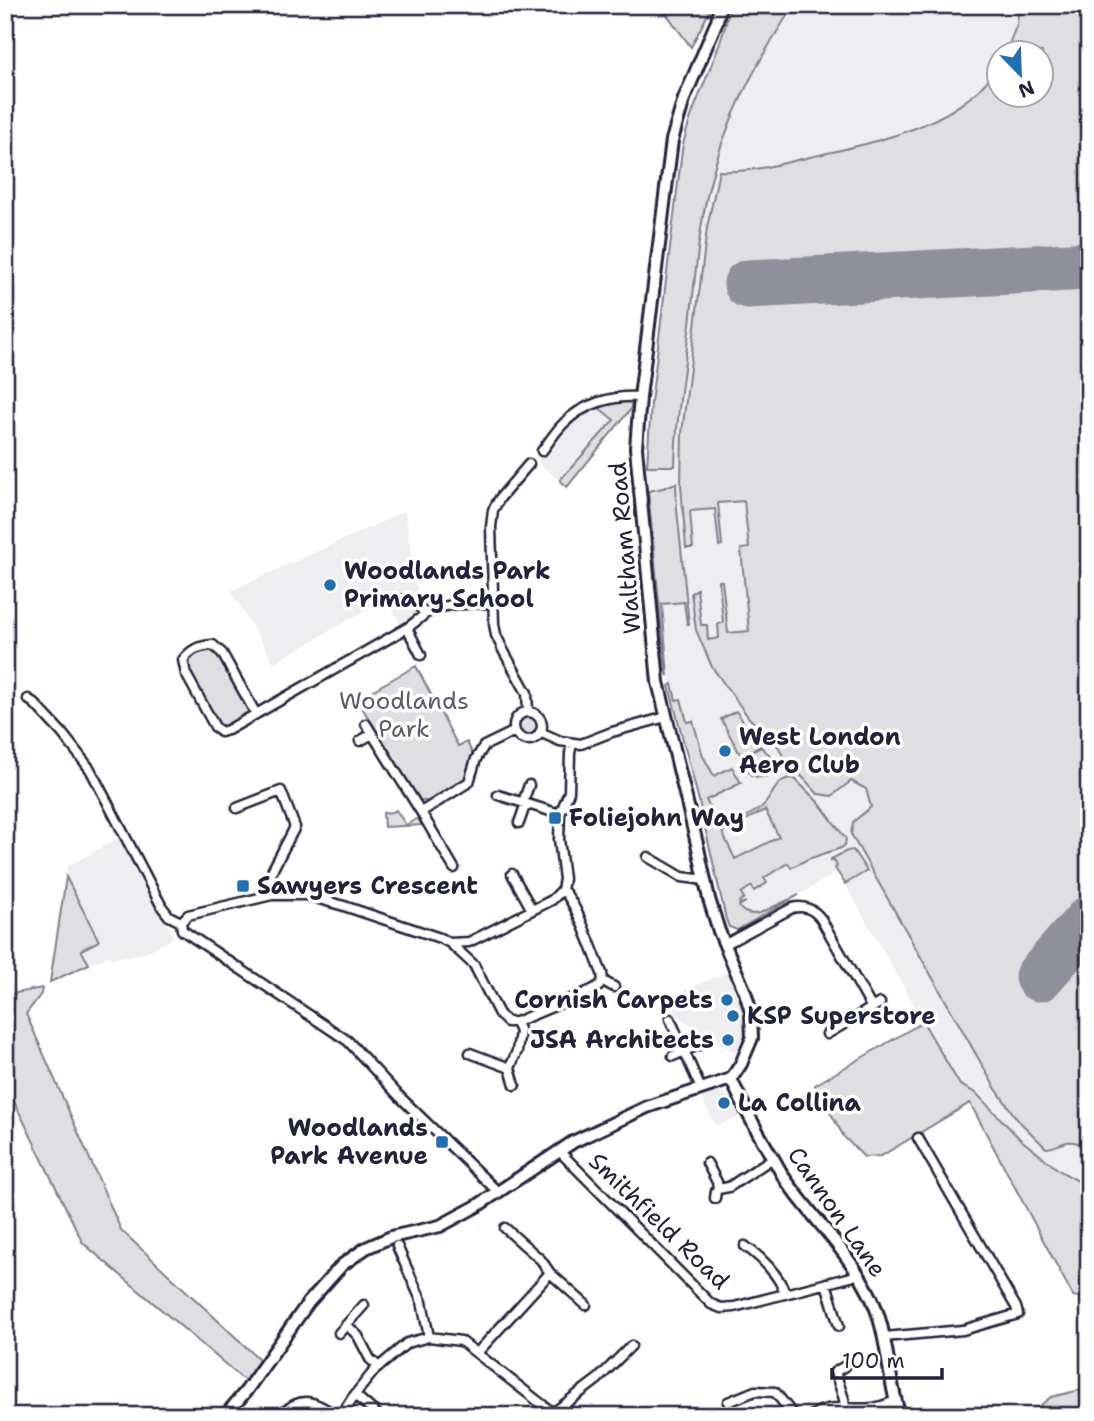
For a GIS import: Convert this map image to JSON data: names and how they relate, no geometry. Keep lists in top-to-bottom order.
{
  "streets": {
    "street": ["Waltham Road", "Cannon Lane", "Smithfield Road"]
  },
  "crossings": [
    ["Waltham Road", "Cannon Lane"],
    ["Cannon Lane", "Smithfield Road"]
  ],
  "parks": ["Woodlands Park"],
  "places": {
    "other": [
      "Woodlands Park Primary School",
      "West London Aero Club",
      "Cornish Carpets",
      "KSP Superstore",
      "JSA Architects",
      "La Collina"
    ],
    "transit": ["Foliejohn Way", "Sawyers Crescent", "Woodlands Park Avenue"]
  },
  "scale_bar": "100 m",
  "north": "bottom right"
}
